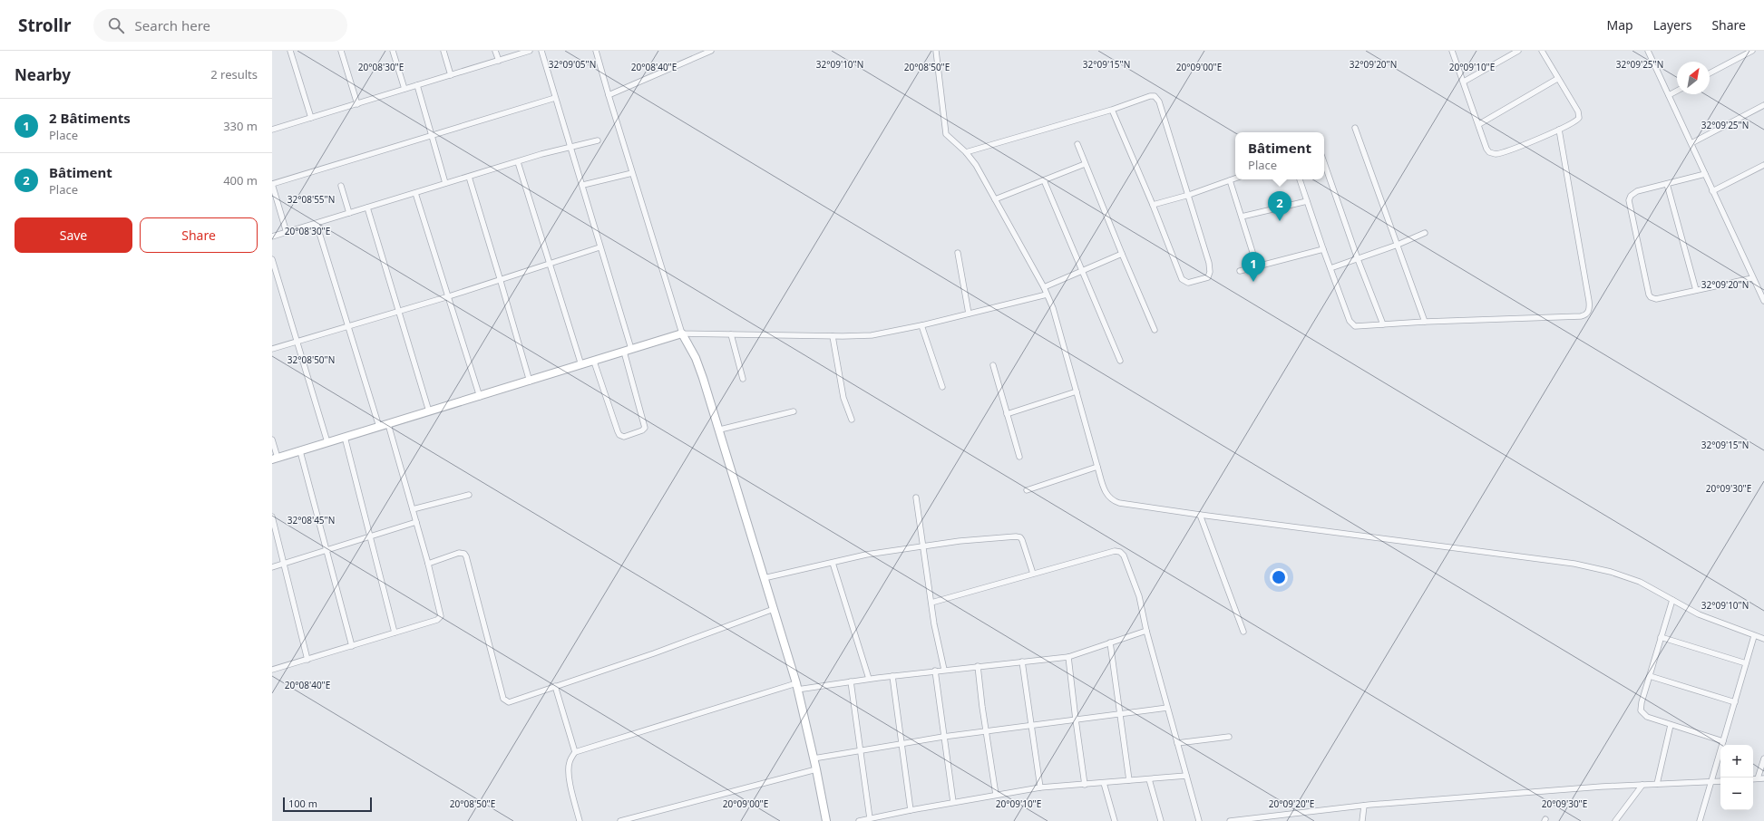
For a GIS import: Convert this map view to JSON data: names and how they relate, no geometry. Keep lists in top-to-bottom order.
{
  "scale_bar": "100 m",
  "north": "top right",
  "page": {
    "header": "Strollr",
    "search": "Search here",
    "nav": ["Map", "Layers", "Share"],
    "heading": ["Nearby", "2 results"],
    "list": [
      {
        "mark": "1",
        "name": "2 Bâtiments",
        "note": "Place",
        "value": "330 m"
      },
      {
        "mark": "2",
        "name": "Bâtiment",
        "note": "Place",
        "value": "400 m"
      }
    ],
    "popup": ["Bâtiment", "Place"],
    "pins": ["2", "1"],
    "buttons": ["Save", "Share"],
    "map_buttons": ["+", "−"],
    "scale": "100 m"
  },
  "coordinates": [
    "32°09'25\"N",
    "32°09'05\"N",
    "32°09'10\"N",
    "32°09'15\"N",
    "32°09'20\"N",
    "20°08'30\"E",
    "20°08'40\"E",
    "20°08'50\"E",
    "20°09'00\"E",
    "20°09'10\"E",
    "32°08'55\"N",
    "32°08'50\"N",
    "20°09'30\"E",
    "32°08'45\"N",
    "20°09'20\"E"
  ]
}
